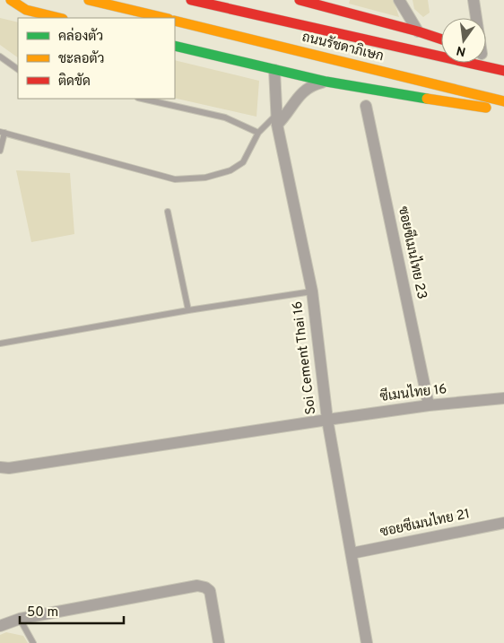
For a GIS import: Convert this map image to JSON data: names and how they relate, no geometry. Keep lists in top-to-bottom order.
{
  "streets": {
    "main road": ["ถนนรัชดาภิเษก"],
    "street": [
      "ซอยซีเมนไทย 23",
      "Soi Cement Thai 16",
      "ซีเมนไทย 16",
      "ซอยซีเมนไทย 21"
    ]
  },
  "crossings": [
    ["ซอยซีเมนไทย 23", "ซีเมนไทย 16"],
    ["Soi Cement Thai 16", "ซีเมนไทย 16"],
    ["Soi Cement Thai 16", "ซอยซีเมนไทย 21"]
  ],
  "legend": ["คล่องตัว", "ชะลอตัว", "ติดขัด"],
  "scale_bar": "50 m",
  "north": "bottom"
}
